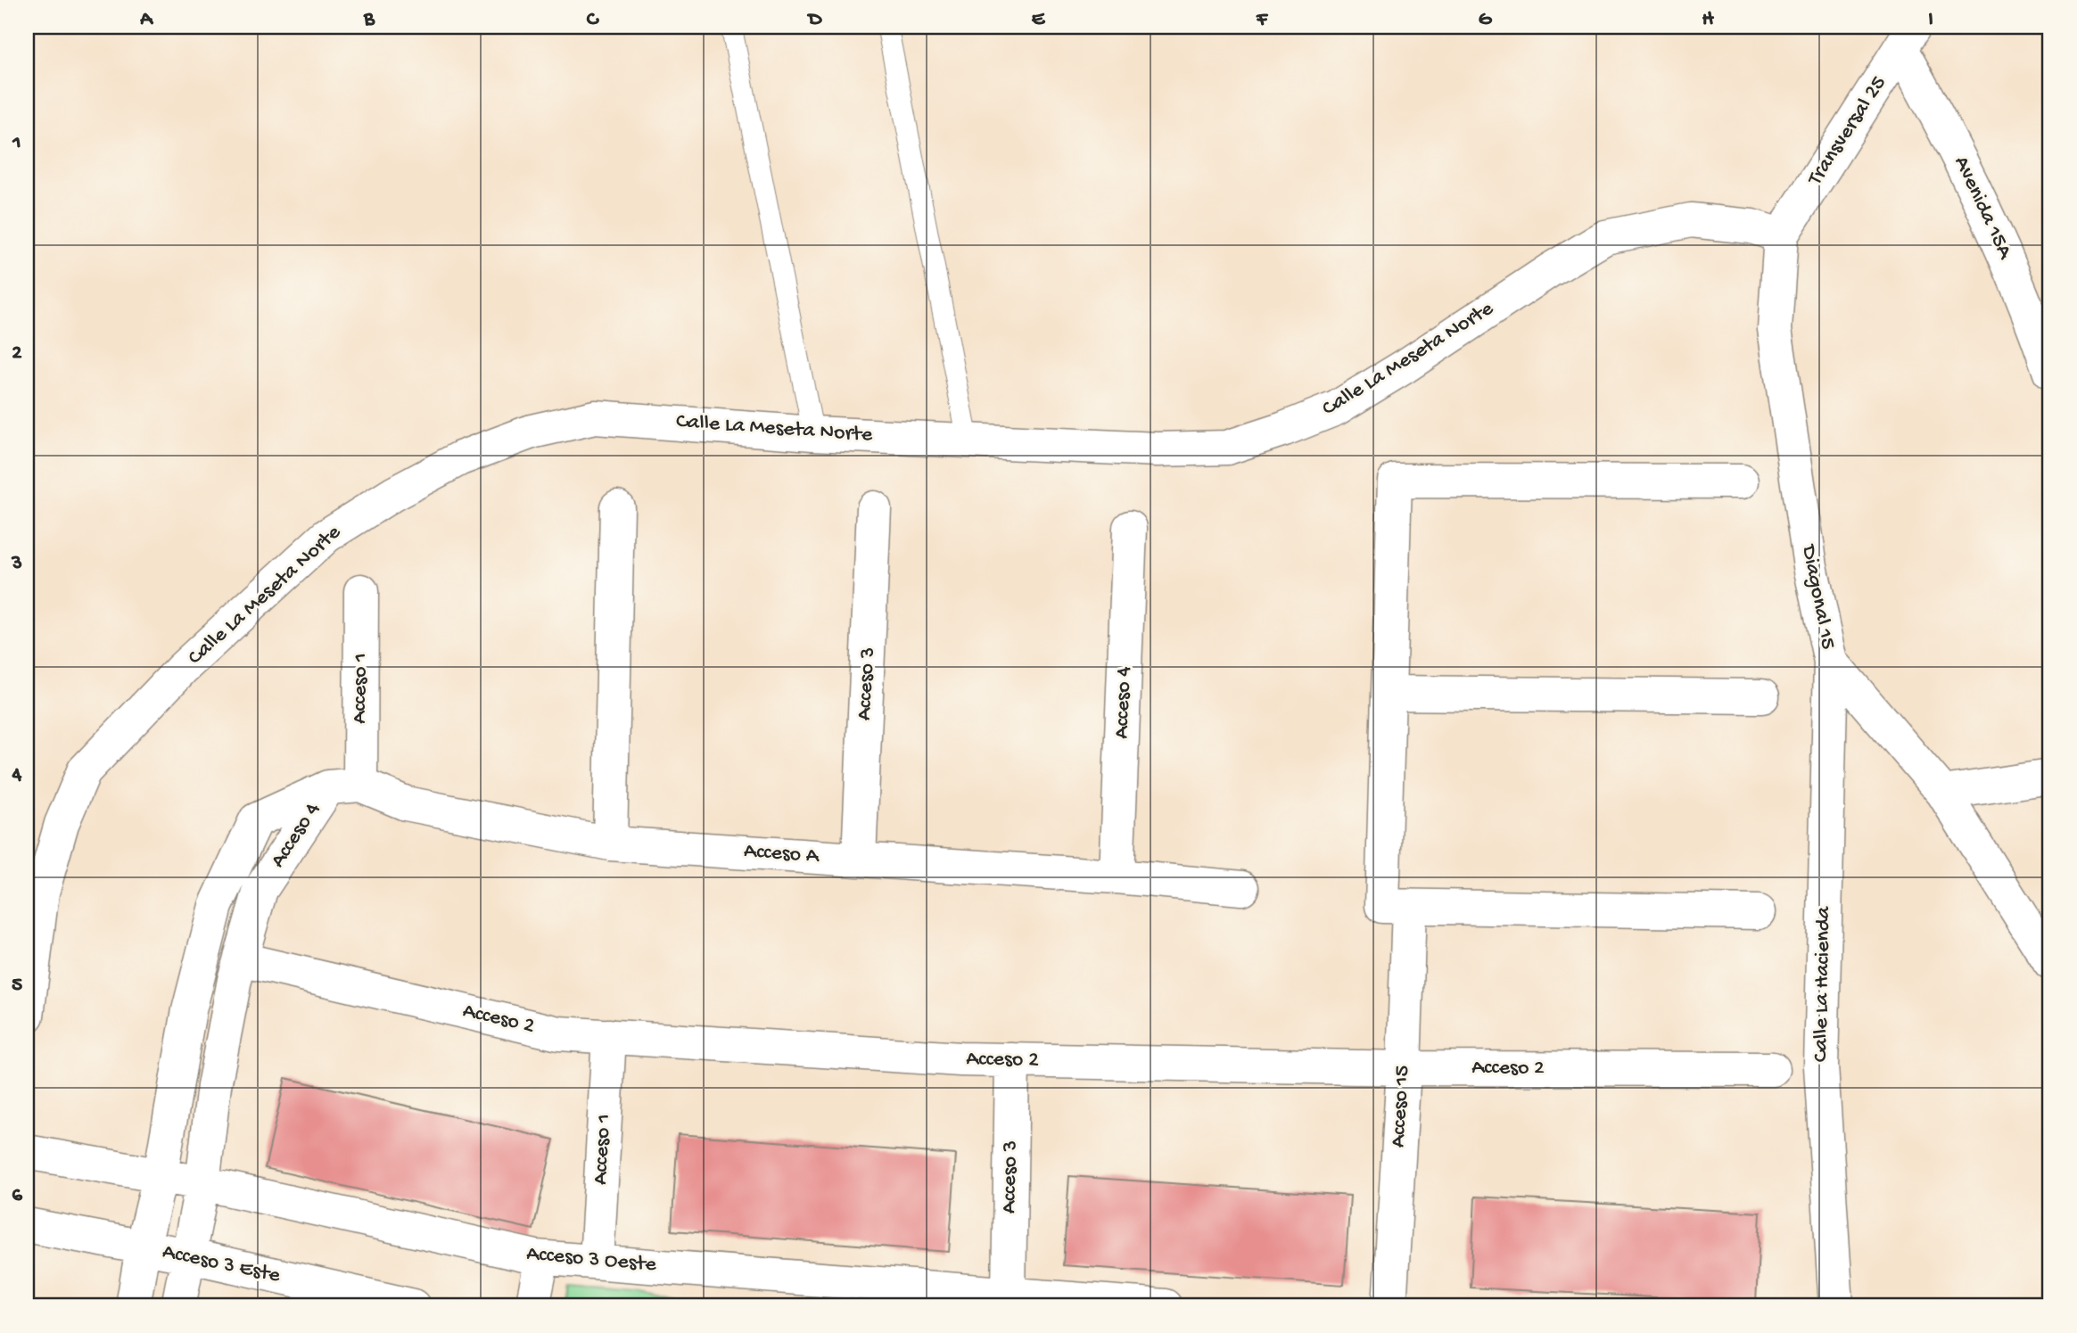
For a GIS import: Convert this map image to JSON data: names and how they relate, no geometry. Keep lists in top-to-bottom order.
{
  "streets": {
    "street": [
      "Transversal 25",
      "Avenida 15A",
      "Calle La Meseta Norte",
      "Diagonal 15",
      "Acceso 3",
      "Acceso 1",
      "Acceso 4",
      "Acceso A",
      "Calle La Hacienda",
      "Acceso 2",
      "Acceso 15",
      "Acceso 3 Oeste",
      "Acceso 3 Este"
    ]
  },
  "crossings": [
    ["Transversal 25", "Avenida 15A"],
    ["Transversal 25", "Calle La Meseta Norte"],
    ["Transversal 25", "Diagonal 15"],
    ["Calle La Meseta Norte", "Diagonal 15"],
    ["Diagonal 15", "Calle La Hacienda"],
    ["Acceso 3", "Acceso A"],
    ["Acceso 3", "Acceso 2"],
    ["Acceso 3", "Acceso 3 Oeste"],
    ["Acceso 1", "Acceso 4"],
    ["Acceso 1", "Acceso A"],
    ["Acceso 1", "Acceso 2"],
    ["Acceso 1", "Acceso 3 Oeste"],
    ["Acceso 4", "Acceso A"],
    ["Acceso 4", "Acceso 2"],
    ["Acceso 4", "Acceso 3 Oeste"],
    ["Acceso 4", "Acceso 3 Este"],
    ["Acceso 2", "Acceso 15"]
  ],
  "grid": {
    "columns": [
      "A",
      "B",
      "C",
      "D",
      "E",
      "F",
      "G",
      "H",
      "I"
    ],
    "rows": [
      "1",
      "2",
      "3",
      "4",
      "5",
      "6"
    ]
  }
}
